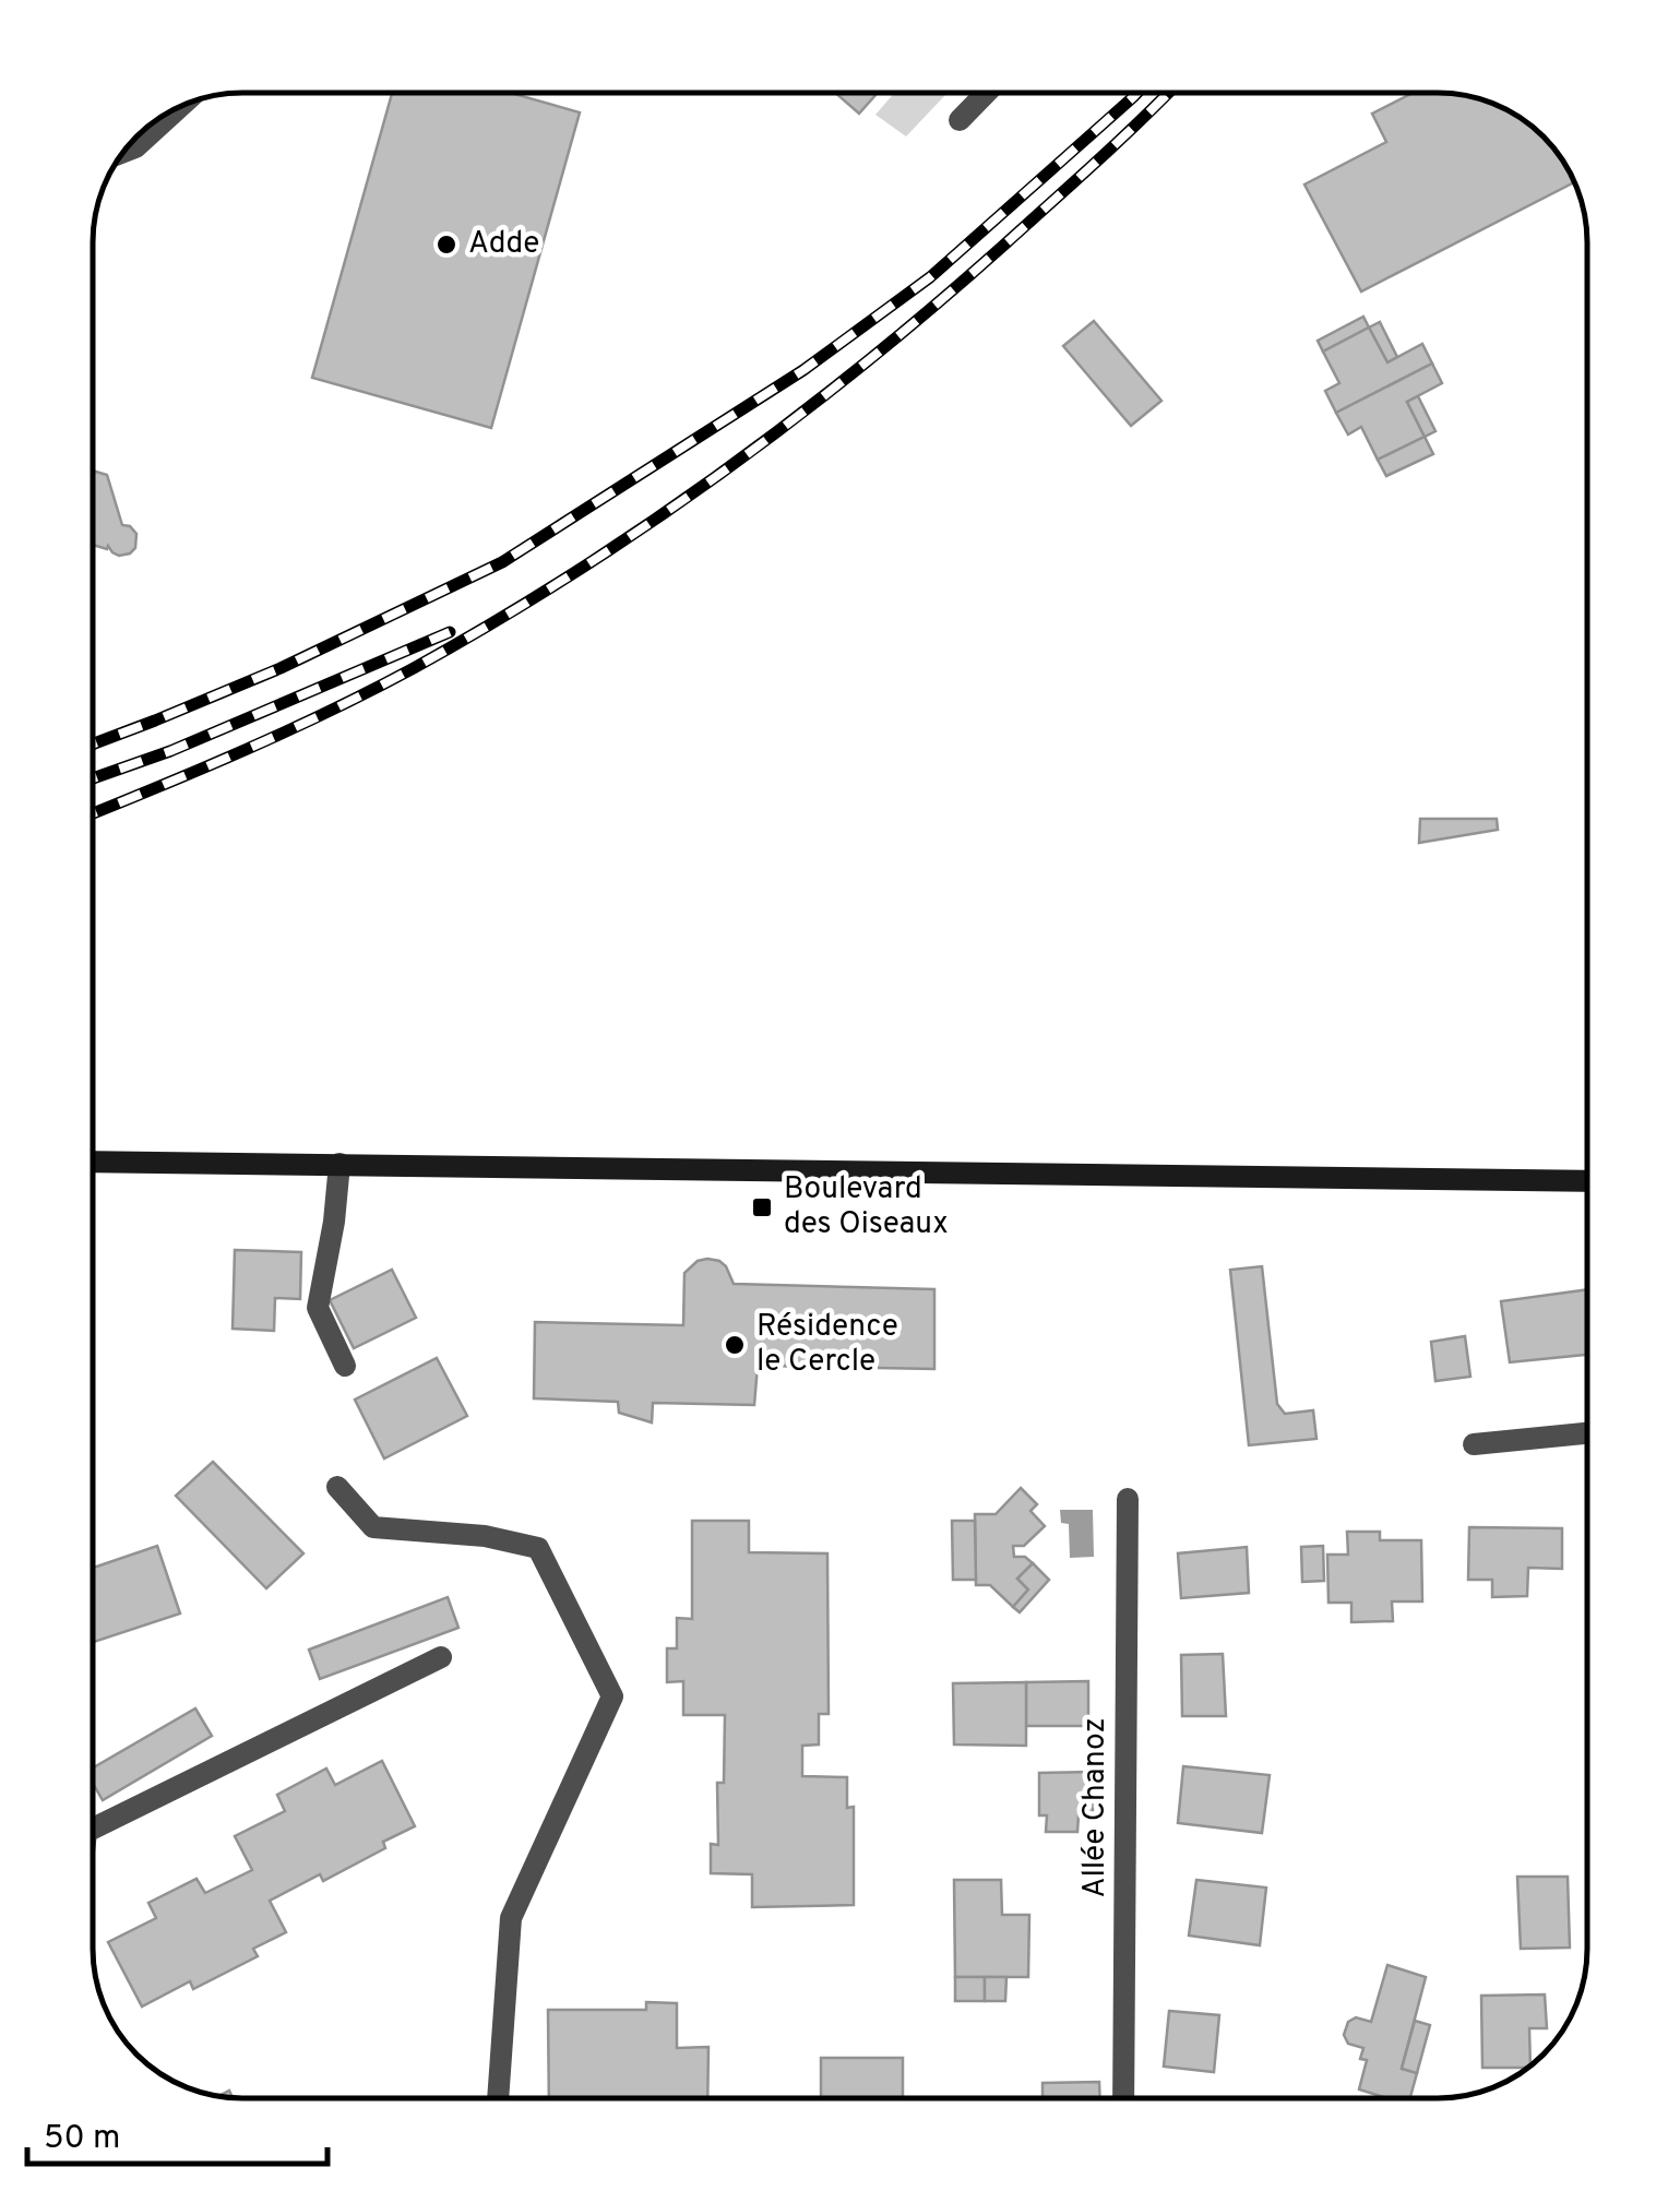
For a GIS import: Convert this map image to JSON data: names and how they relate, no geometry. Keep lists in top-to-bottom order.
{
  "streets": {
    "street": ["Allée Chanoz"]
  },
  "places": {
    "other": ["Adde", "Résidence le Cercle"],
    "transit": ["Boulevard des Oiseaux"]
  },
  "scale_bar": "50 m"
}
